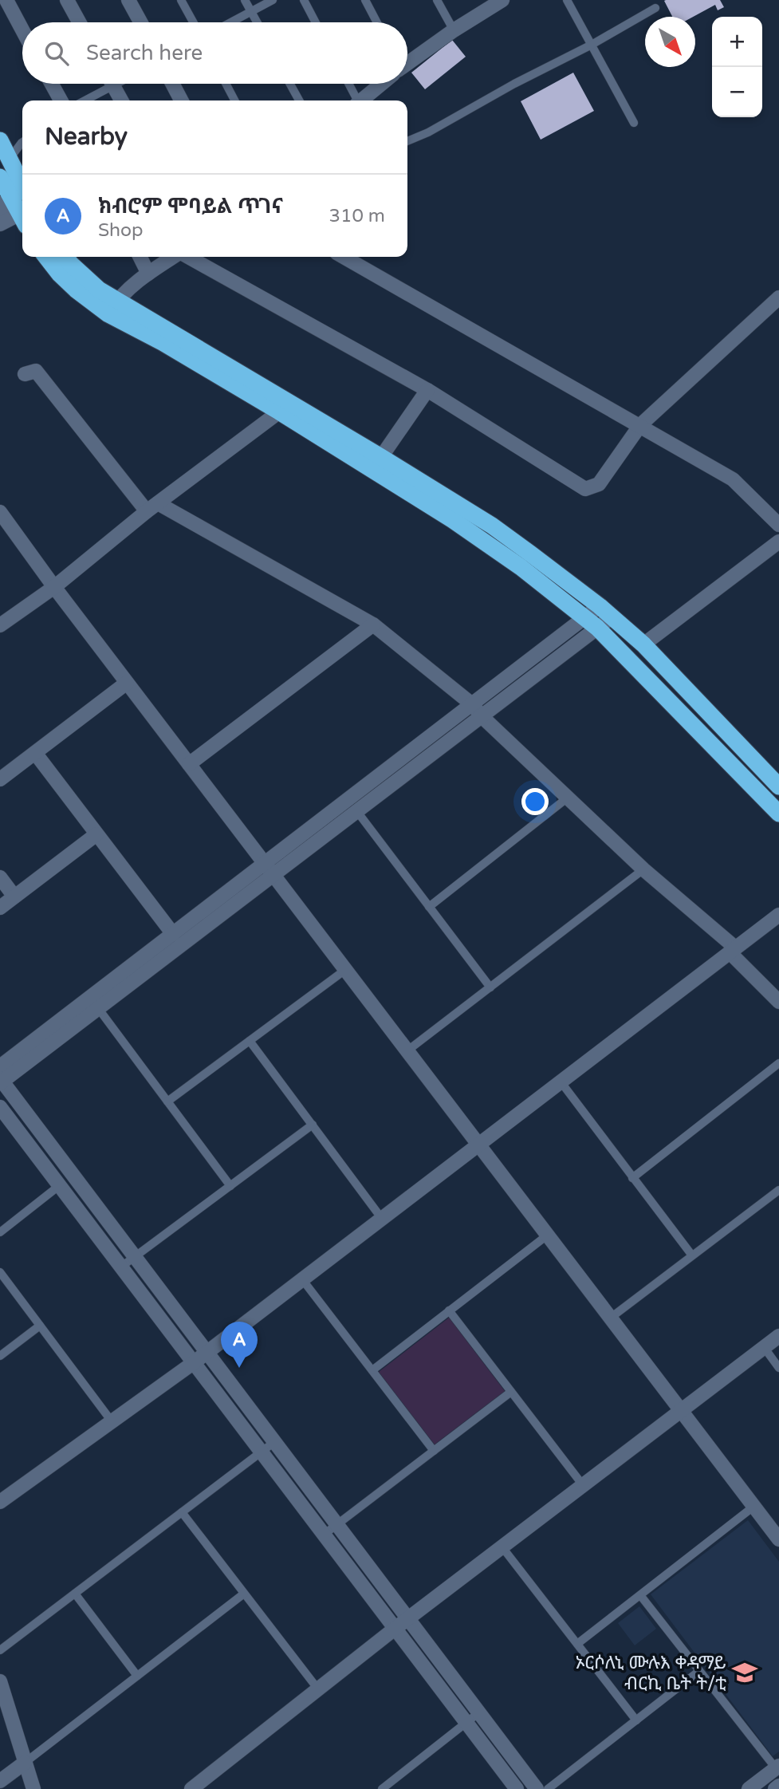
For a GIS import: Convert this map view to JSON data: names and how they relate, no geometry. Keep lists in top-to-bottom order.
{
  "places": {
    "school or university": ["ኦርሶለኒ ሙሉእ ቀዳማይ ብርኪ ቤት ት/ቲ"]
  },
  "north": "bottom right",
  "page": {
    "map_buttons": ["+", "−"],
    "search": "Search here",
    "heading": "Nearby",
    "list": [
      {
        "mark": "A",
        "name": "ክብሮም ሞባይል ጥገና",
        "note": "Shop",
        "value": "310 m"
      }
    ],
    "pins": "A"
  }
}
